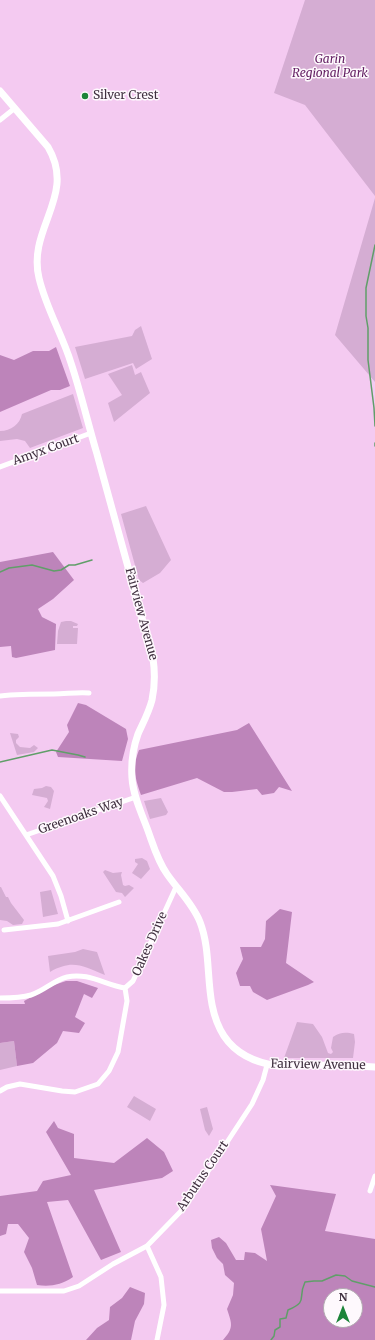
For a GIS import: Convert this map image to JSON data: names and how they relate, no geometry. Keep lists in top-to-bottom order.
{
  "streets": {
    "main road": ["Fairview Avenue"],
    "street": [
      "Amyx Court",
      "Greenoaks Way",
      "Oakes Drive",
      "Arbutus Court"
    ]
  },
  "crossings": [
    ["Amyx Court", "Fairview Avenue"],
    ["Fairview Avenue", "Greenoaks Way"],
    ["Fairview Avenue", "Oakes Drive"],
    ["Fairview Avenue", "Arbutus Court"]
  ],
  "parks": ["Garin Regional Park"],
  "places": ["Silver Crest"],
  "north": "top"
}
